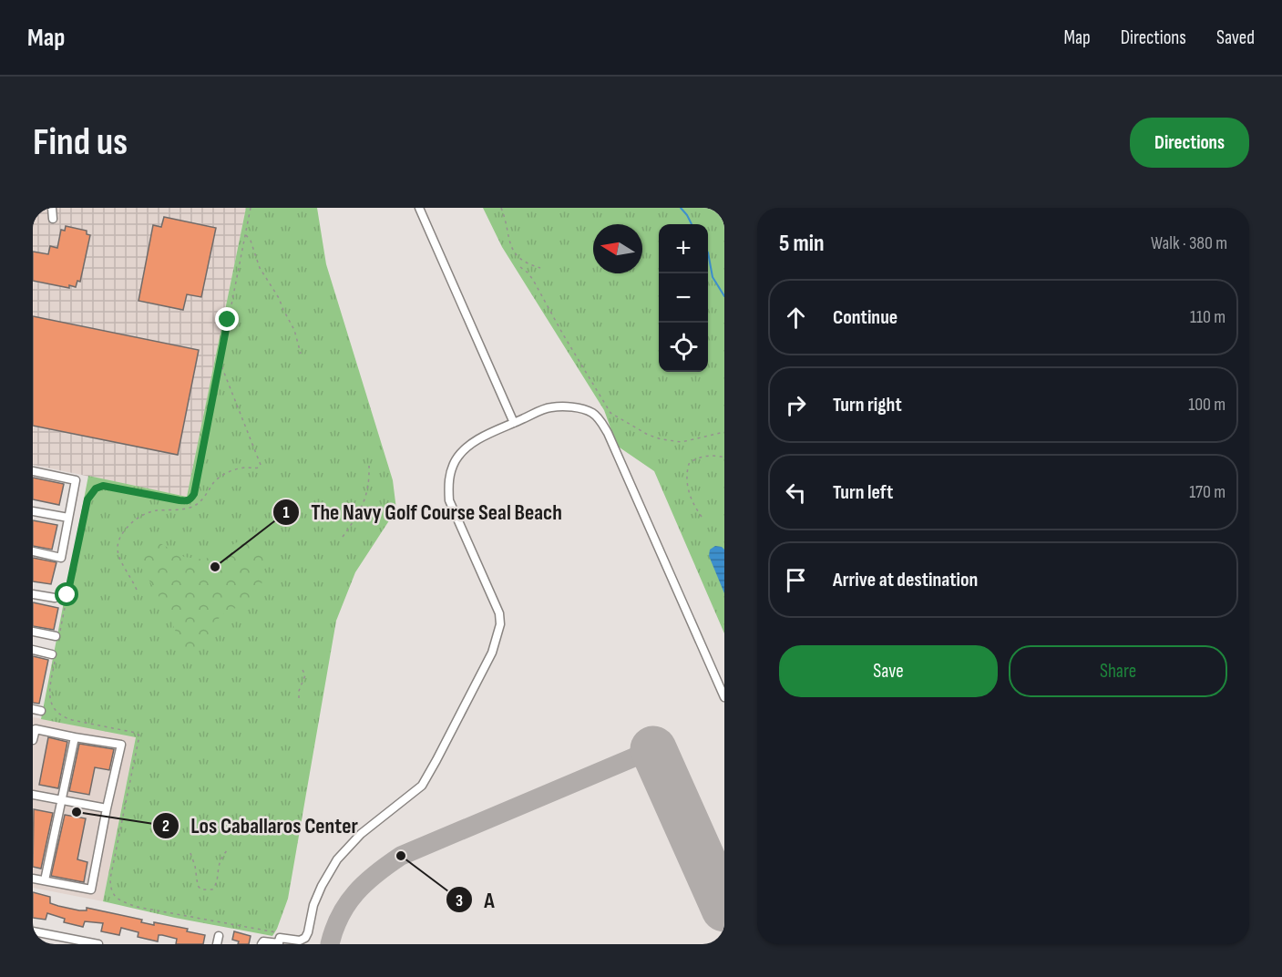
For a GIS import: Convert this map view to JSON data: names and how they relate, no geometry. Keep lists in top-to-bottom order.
{
  "places": ["The Navy Golf Course Seal Beach", "Los Caballaros Center", "A"],
  "north": "left",
  "page": {
    "header": "Map",
    "nav": ["Map", "Directions", "Saved"],
    "buttons": [
      "Directions",
      ["Save", "Share"]
    ],
    "title": "Find us",
    "heading": ["5 min", "Walk · 380 m"],
    "map_buttons": ["+", "−"],
    "list": [
      ["Continue", "110 m"],
      ["Turn right", "100 m"],
      ["Turn left", "170 m"],
      "Arrive at destination"
    ]
  }
}
